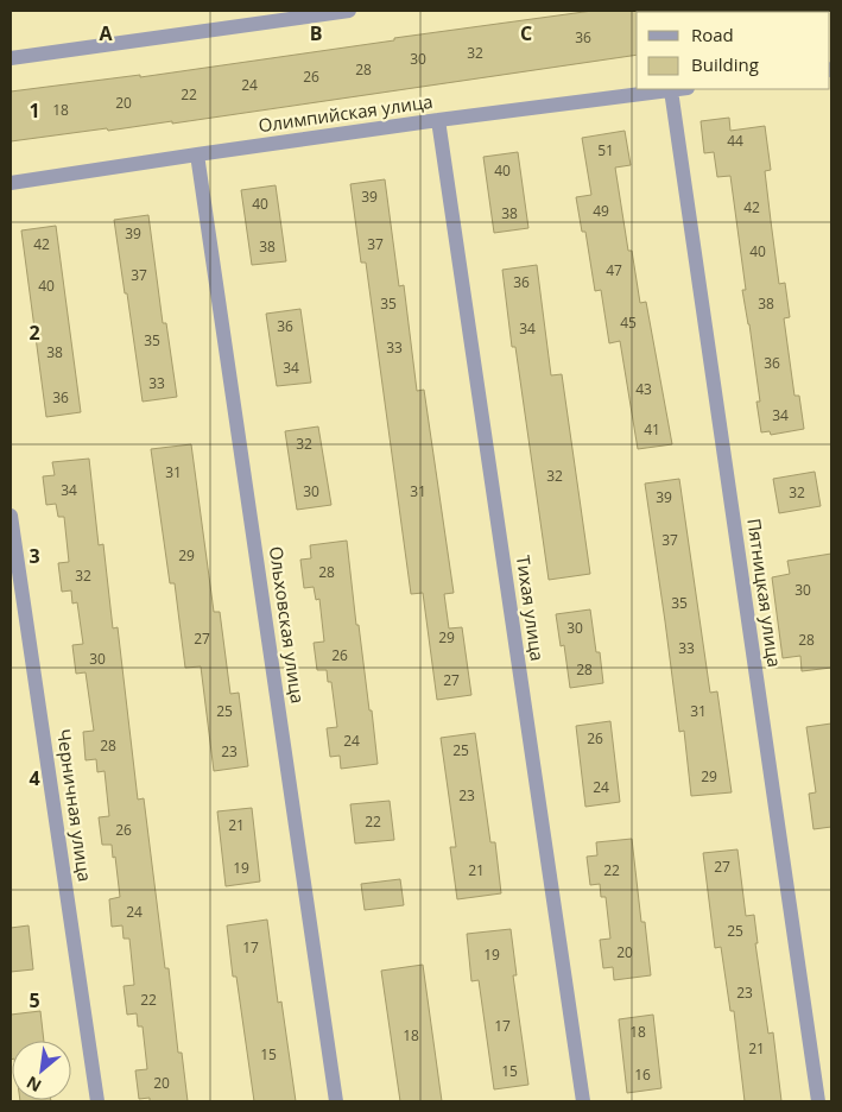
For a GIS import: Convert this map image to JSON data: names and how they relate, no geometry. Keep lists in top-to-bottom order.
{
  "streets": {
    "street": [
      "Олимпийская улица",
      "Пятницкая улица",
      "Тихая улица",
      "Ольховская улица",
      "Черничная улица"
    ]
  },
  "crossings": [
    ["Олимпийская улица", "Пятницкая улица"],
    ["Олимпийская улица", "Тихая улица"],
    ["Олимпийская улица", "Ольховская улица"]
  ],
  "house_numbers": [
    "36",
    "32",
    "30",
    "28",
    "26",
    "24",
    "22",
    "20",
    "18",
    "44",
    "51",
    "40",
    "39",
    "40",
    "42",
    "49",
    "38",
    "39",
    "42",
    "37",
    "38",
    "40",
    "47",
    "37",
    "36",
    "40",
    "35",
    "38",
    "45",
    "36",
    "34",
    "35",
    "33",
    "38",
    "36",
    "34",
    "33",
    "43",
    "36",
    "34",
    "41",
    "32",
    "31",
    "32",
    "34",
    "30",
    "31",
    "32",
    "39",
    "37",
    "29",
    "28",
    "32",
    "30",
    "35",
    "30",
    "29",
    "27",
    "28",
    "33",
    "26",
    "30",
    "28",
    "27",
    "25",
    "31",
    "26",
    "24",
    "28",
    "25",
    "23",
    "29",
    "24",
    "23",
    "22",
    "21",
    "26",
    "27",
    "19",
    "21",
    "22",
    "24",
    "25",
    "17",
    "20",
    "19",
    "23",
    "22",
    "17",
    "18",
    "18",
    "21",
    "15",
    "15",
    "16",
    "20"
  ],
  "legend": ["Road", "Building"],
  "north": "bottom left",
  "grid": {
    "columns": ["A", "B", "C"],
    "rows": [
      "1",
      "2",
      "3",
      "4",
      "5"
    ]
  }
}
